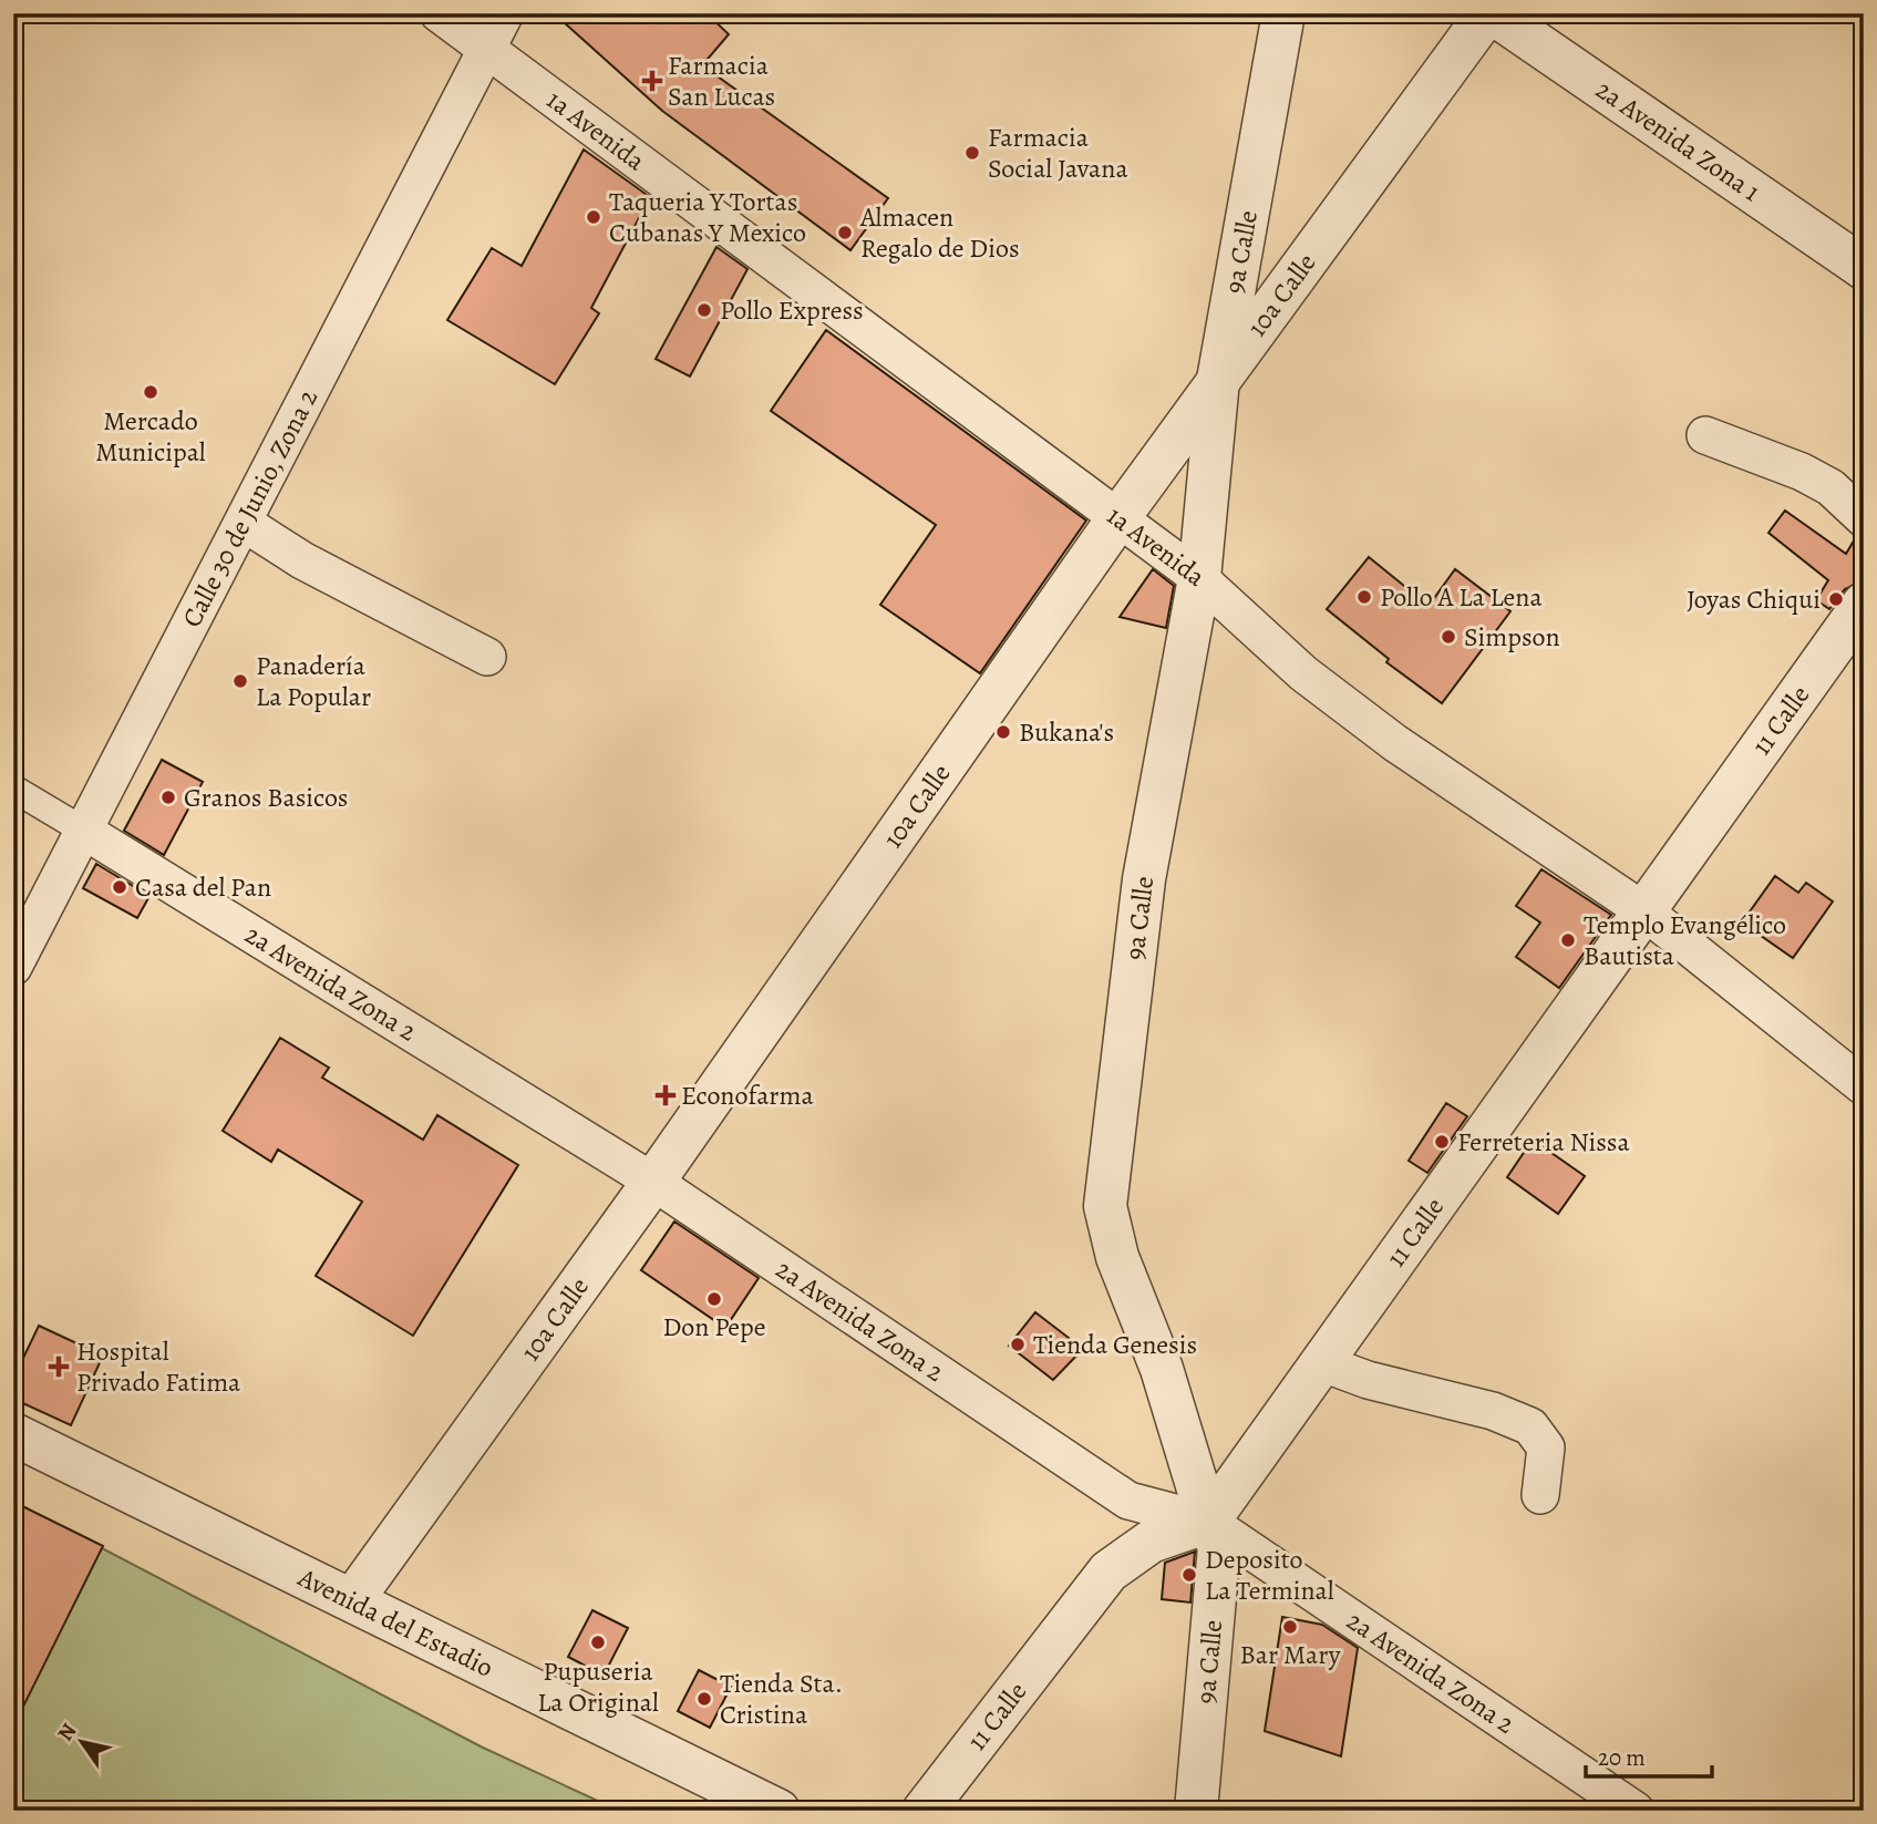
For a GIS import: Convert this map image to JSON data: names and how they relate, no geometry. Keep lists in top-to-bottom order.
{
  "streets": {
    "street": [
      "1a Avenida",
      "2a Avenida Zona 1",
      "9a Calle",
      "10a Calle",
      "Calle 30 de Junio, Zona 2",
      "11 Calle",
      "2a Avenida Zona 2",
      "Avenida del Estadio"
    ]
  },
  "crossings": [
    ["1a Avenida", "9a Calle"],
    ["1a Avenida", "10a Calle"],
    ["1a Avenida", "Calle 30 de Junio, Zona 2"],
    ["1a Avenida", "11 Calle"],
    ["2a Avenida Zona 1", "10a Calle"],
    ["9a Calle", "10a Calle"],
    ["9a Calle", "11 Calle"],
    ["9a Calle", "2a Avenida Zona 2"],
    ["10a Calle", "2a Avenida Zona 2"],
    ["10a Calle", "Avenida del Estadio"],
    ["Calle 30 de Junio, Zona 2", "2a Avenida Zona 2"],
    ["11 Calle", "2a Avenida Zona 2"]
  ],
  "places": {
    "health": ["Farmacia San Lucas", "Econofarma", "Hospital Privado Fatima"],
    "other": [
      "Farmacia Social Javana",
      "Taqueria Y Tortas Cubanas Y Mexico",
      "Almacen Regalo de Dios",
      "Pollo Express",
      "Mercado Municipal",
      "Pollo A La Lena",
      "Joyas Chiqui",
      "Simpson",
      "Panadería La Popular",
      "Bukana's",
      "Granos Basicos",
      "Casa del Pan",
      "Templo Evangélico Bautista",
      "Ferreteria Nissa",
      "Don Pepe",
      "Tienda Genesis",
      "Deposito La Terminal",
      "Bar Mary",
      "Pupuseria La Original",
      "Tienda Sta. Cristina"
    ]
  },
  "scale_bar": "20 m",
  "north": "top left"
}
